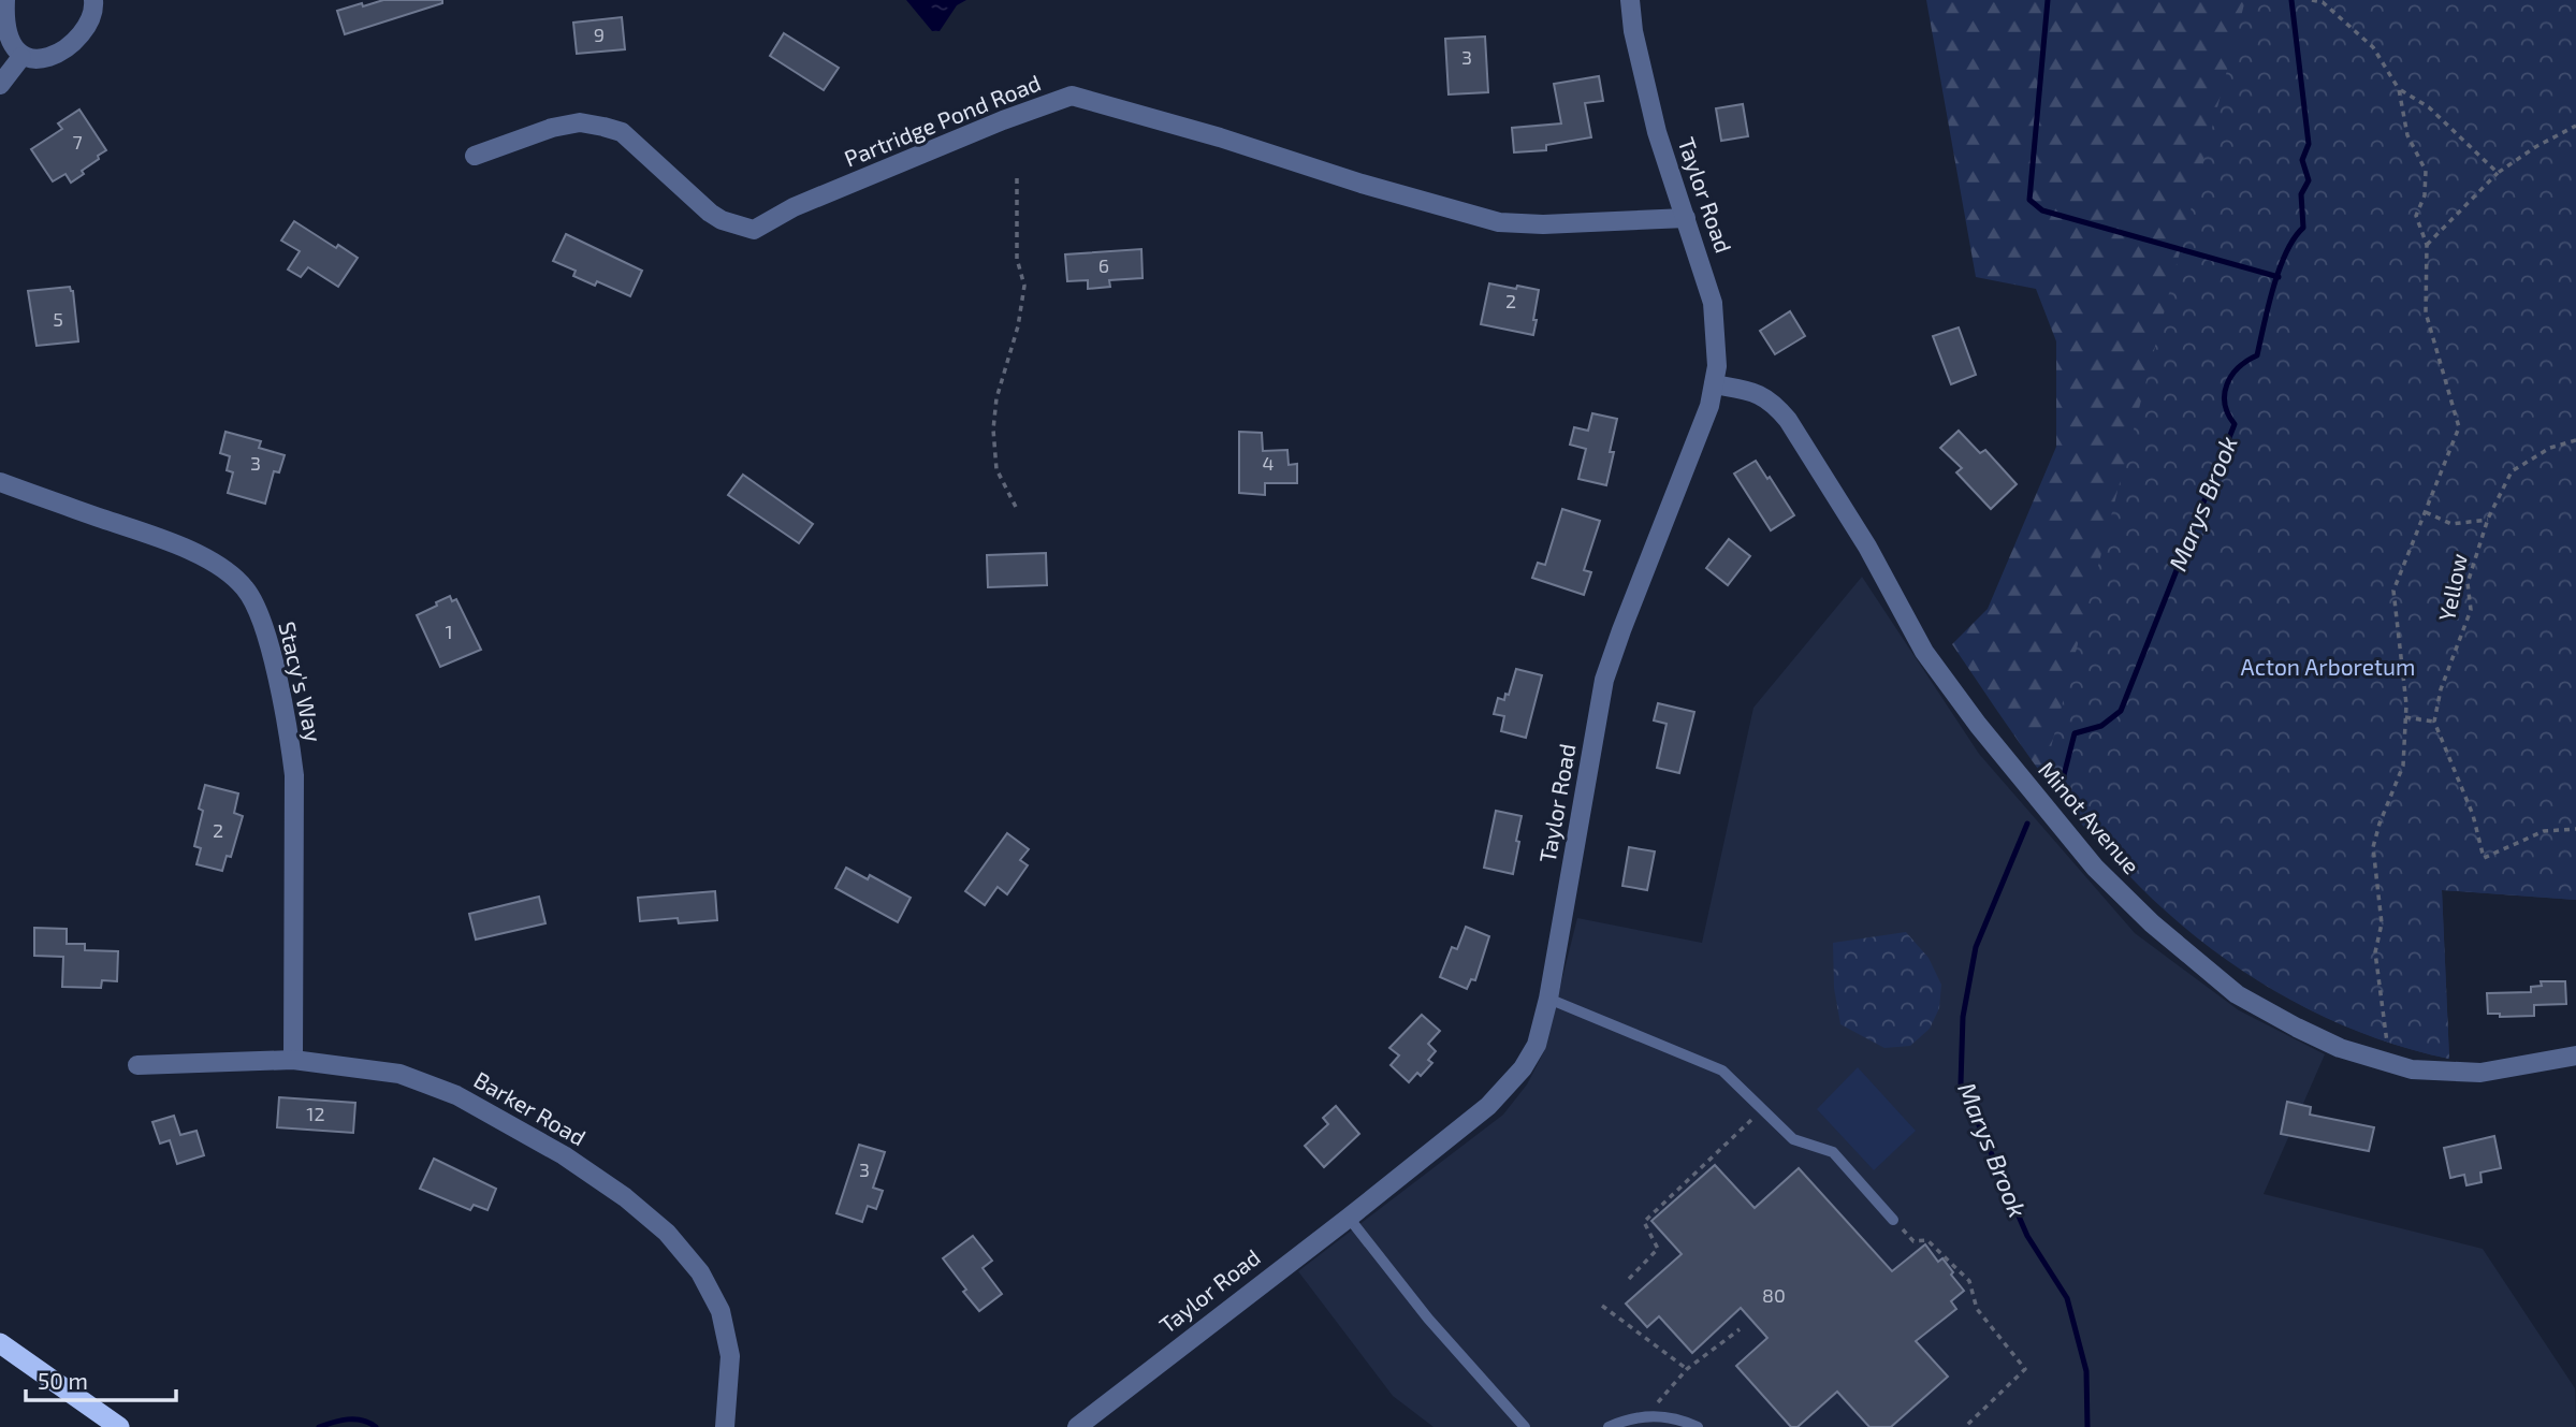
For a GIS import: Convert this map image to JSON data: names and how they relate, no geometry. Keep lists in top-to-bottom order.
{
  "streets": {
    "street": [
      "Partridge Pond Road",
      "Taylor Road",
      "Stacy's Way",
      "Minot Avenue",
      "Barker Road"
    ],
    "path": ["Yellow"]
  },
  "crossings": [
    ["Partridge Pond Road", "Taylor Road"],
    ["Taylor Road", "Minot Avenue"],
    ["Stacy's Way", "Barker Road"]
  ],
  "water": ["Marys Brook"],
  "parks": ["Acton Arboretum"],
  "house_numbers": [
    "9",
    "3",
    "7",
    "6",
    "2",
    "5",
    "3",
    "4",
    "1",
    "2",
    "12",
    "3",
    "80"
  ],
  "scale_bar": "50 m"
}
